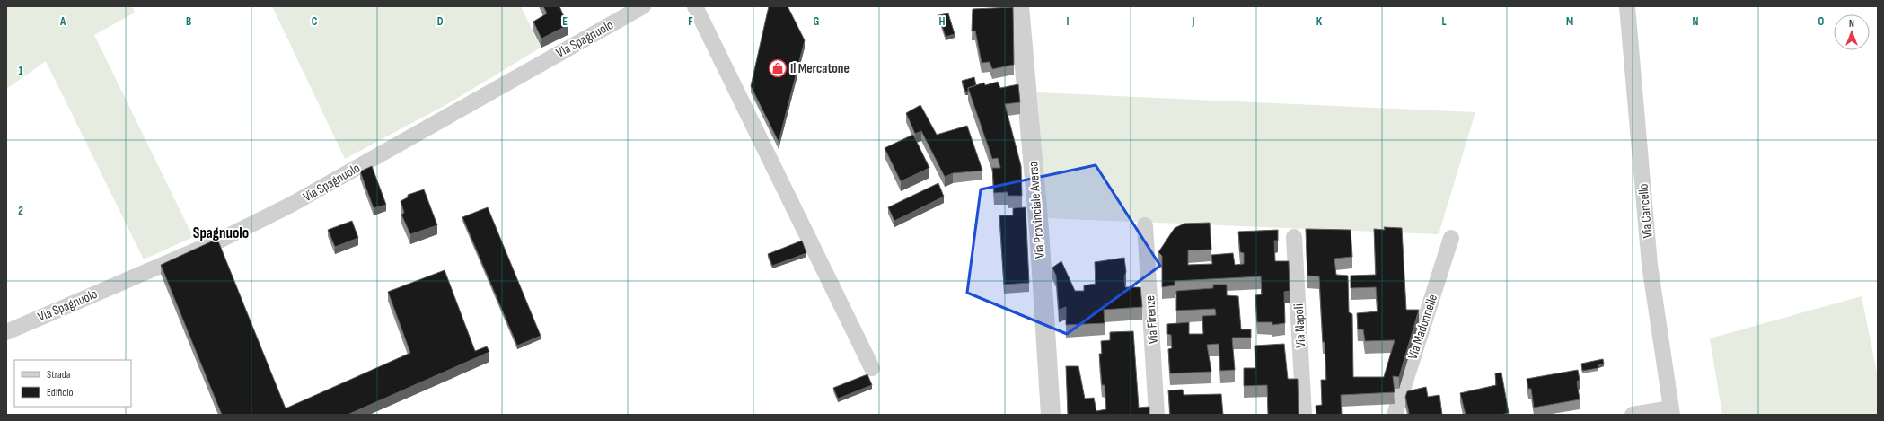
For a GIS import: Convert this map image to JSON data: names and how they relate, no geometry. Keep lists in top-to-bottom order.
{
  "streets": {
    "street": [
      "Via Spagnuolo",
      "Via Provinciale Aversa",
      "Via Cancello",
      "Via Firenze",
      "Via Napoli",
      "Via Madonnelle"
    ]
  },
  "districts": ["Spagnuolo"],
  "places": {
    "shop": ["Il Mercatone"]
  },
  "legend": ["Strada", "Edificio"],
  "north": "top",
  "grid": {
    "columns": [
      "A",
      "B",
      "C",
      "D",
      "E",
      "F",
      "G",
      "H",
      "I",
      "J",
      "K",
      "L",
      "M",
      "N",
      "O"
    ],
    "rows": ["1", "2"]
  }
}
